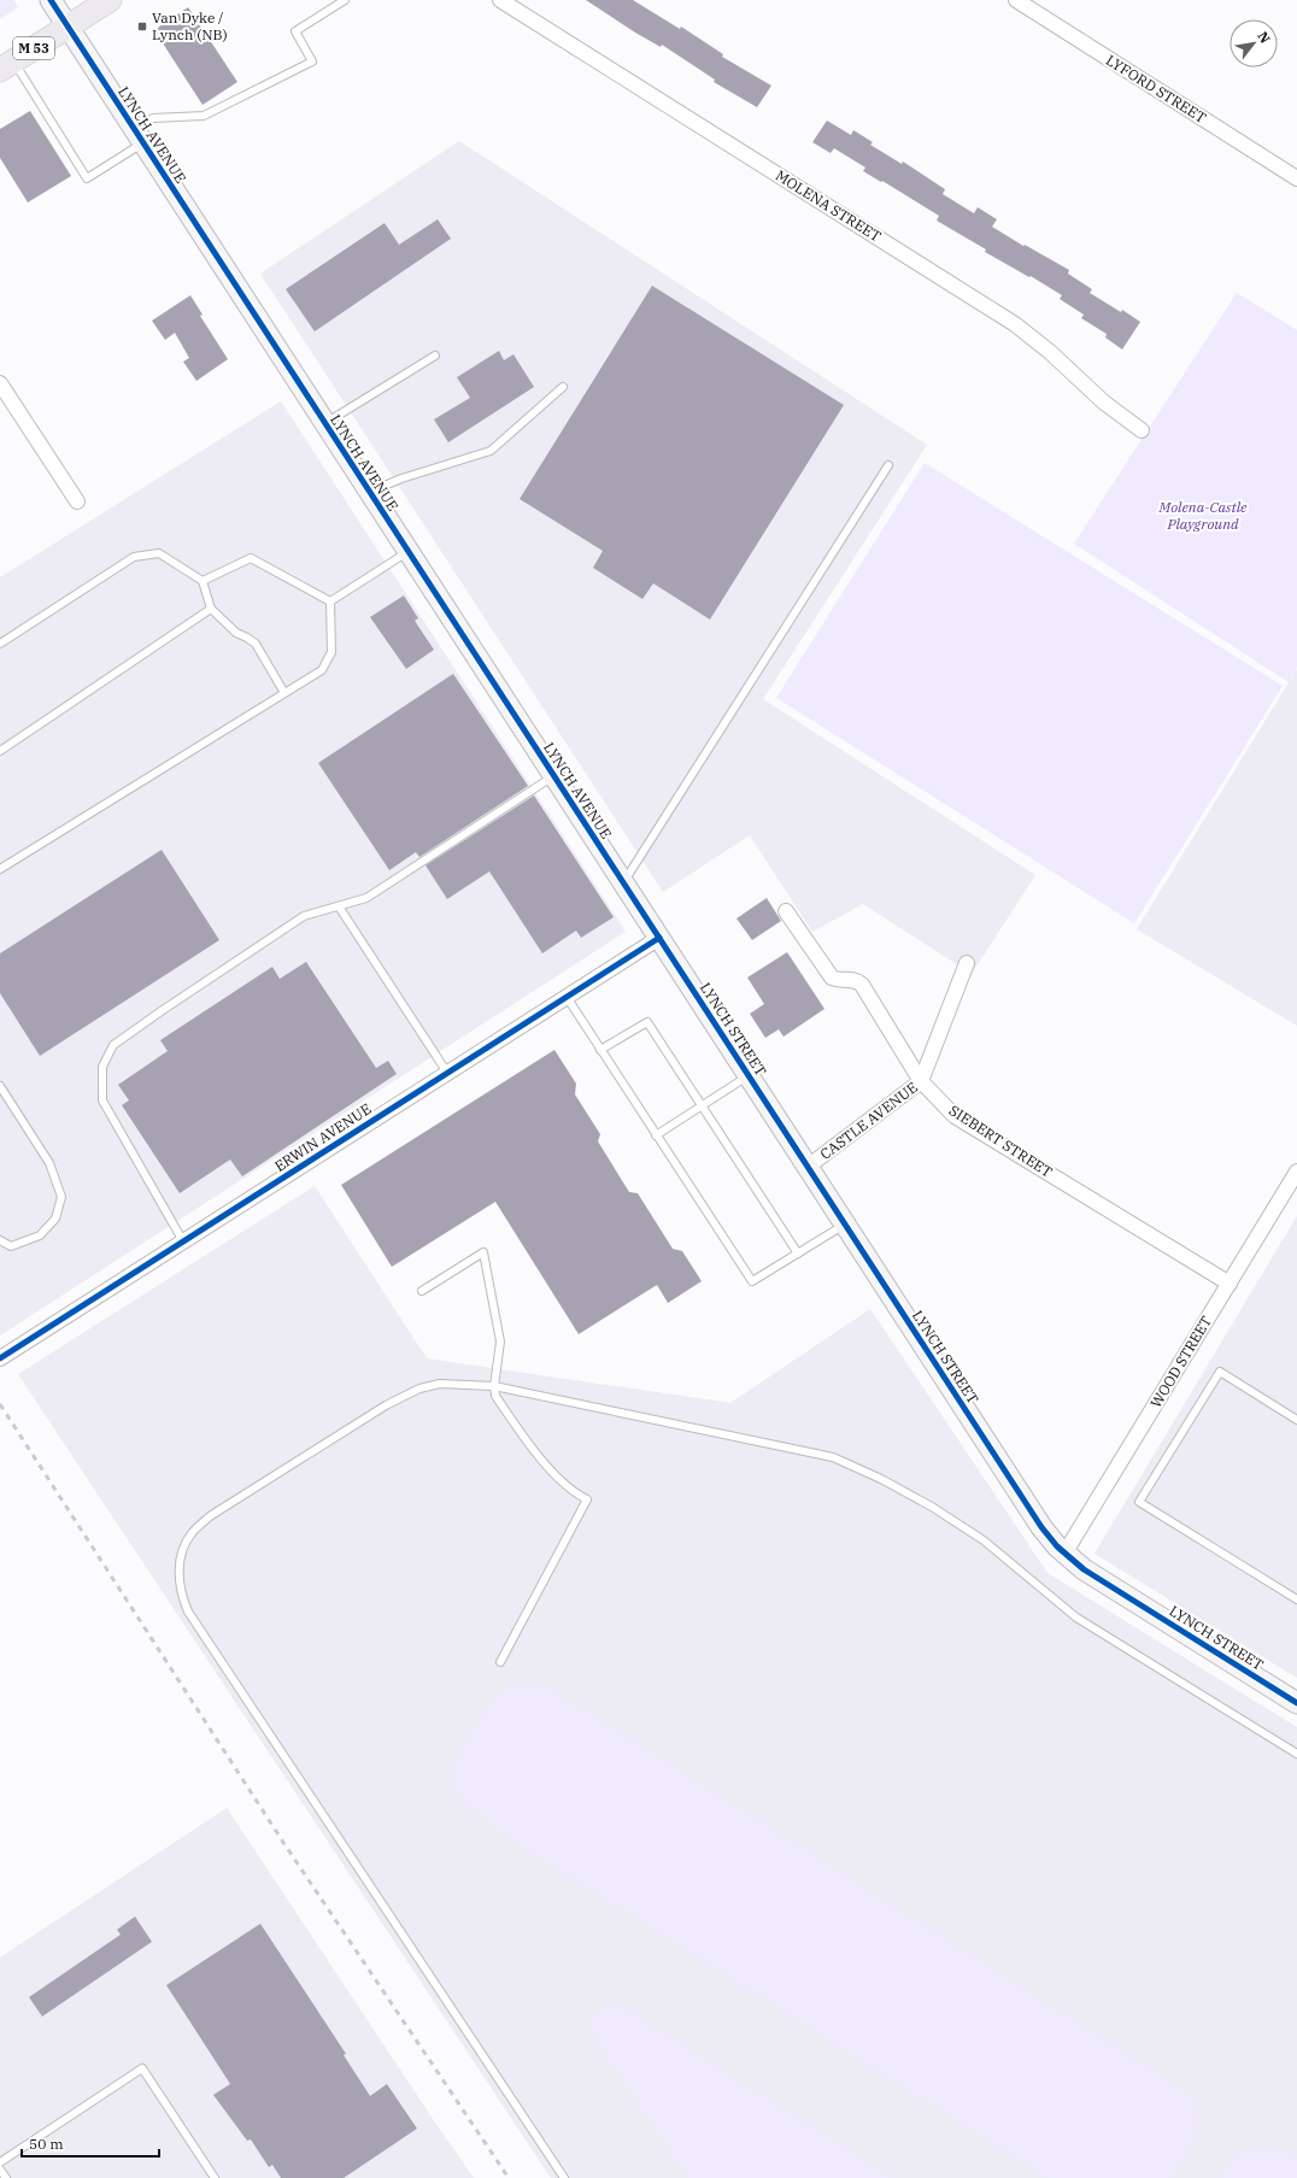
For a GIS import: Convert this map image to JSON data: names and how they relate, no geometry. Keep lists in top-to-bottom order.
{
  "streets": {
    "main road": ["M 53"],
    "street": [
      "LYFORD STREET",
      "LYNCH AVENUE",
      "MOLENA STREET",
      "LYNCH STREET",
      "CASTLE AVENUE",
      "ERWIN AVENUE",
      "SIEBERT STREET",
      "WOOD STREET"
    ]
  },
  "crossings": [
    ["M 53", "LYNCH AVENUE"],
    ["LYNCH AVENUE", "LYNCH STREET"],
    ["LYNCH AVENUE", "ERWIN AVENUE"],
    ["LYNCH STREET", "CASTLE AVENUE"],
    ["LYNCH STREET", "ERWIN AVENUE"],
    ["LYNCH STREET", "WOOD STREET"],
    ["CASTLE AVENUE", "SIEBERT STREET"],
    ["SIEBERT STREET", "WOOD STREET"]
  ],
  "parks": ["Molena-Castle Playground"],
  "places": {
    "transit": ["Van Dyke / Lynch (NB)"]
  },
  "scale_bar": "50 m",
  "north": "top right"
}
